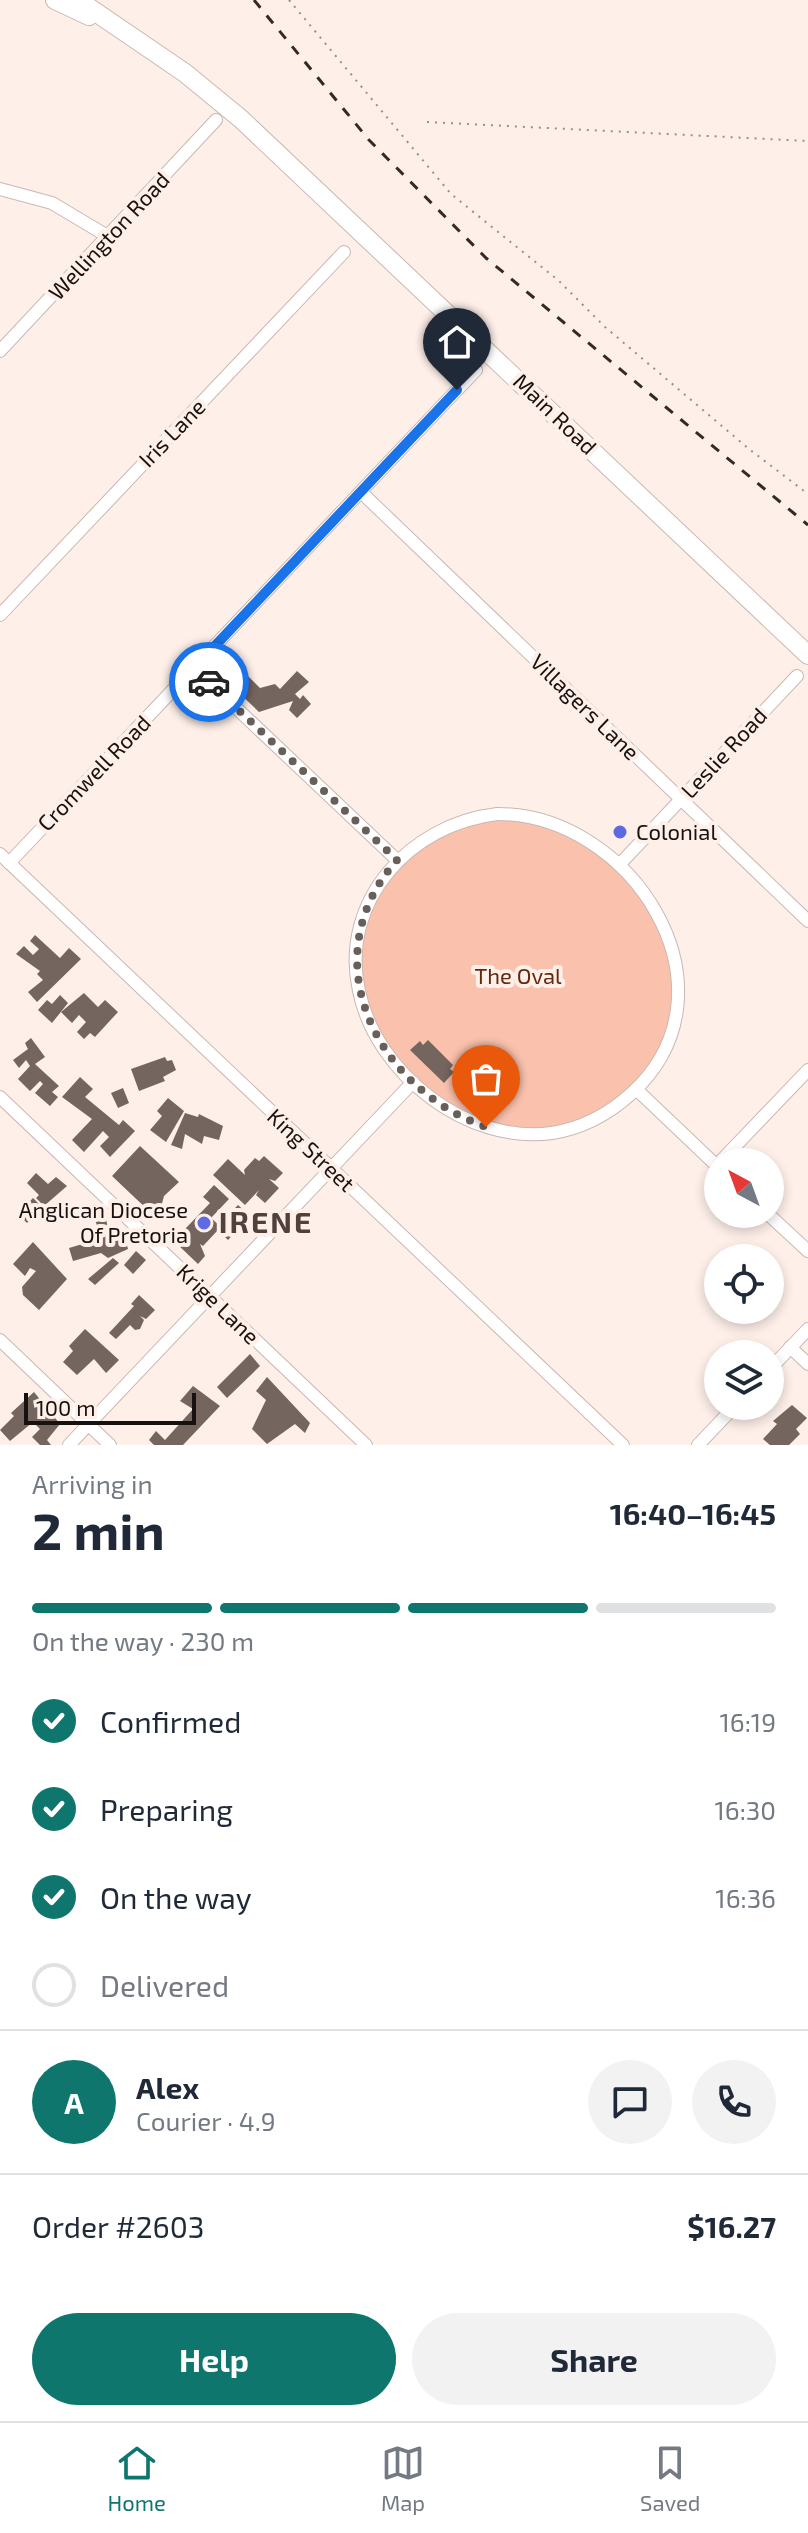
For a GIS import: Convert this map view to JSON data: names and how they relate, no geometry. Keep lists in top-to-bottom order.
{
  "streets": {
    "main road": ["Main Road"],
    "street": [
      "Wellington Road",
      "Iris Lane",
      "Villagers Lane",
      "Leslie Road",
      "Cromwell Road",
      "King Street",
      "Krige Lane"
    ]
  },
  "crossings": [
    ["Villagers Lane", "Leslie Road"],
    ["Villagers Lane", "Cromwell Road"],
    ["Cromwell Road", "King Street"]
  ],
  "districts": ["IRENE"],
  "parks": ["The Oval"],
  "places": ["Colonial", "Anglican Diocese Of Pretoria"],
  "scale_bar": "100 m",
  "north": "top left",
  "page": {
    "scale": "100 m",
    "heading": ["2 min", "Arriving in", "16:40–16:45"],
    "panel": [
      "Alex",
      "Courier · 4.9",
      "Order #2603",
      "$16.27"
    ],
    "bar": "On the way · 230 m",
    "list": [
      ["Confirmed", "16:19"],
      ["Preparing", "16:30"],
      ["On the way", "16:36"],
      "Delivered"
    ],
    "round": "A",
    "buttons": ["Help", "Share"],
    "tabs": ["Home", "Map", "Saved"]
  }
}
